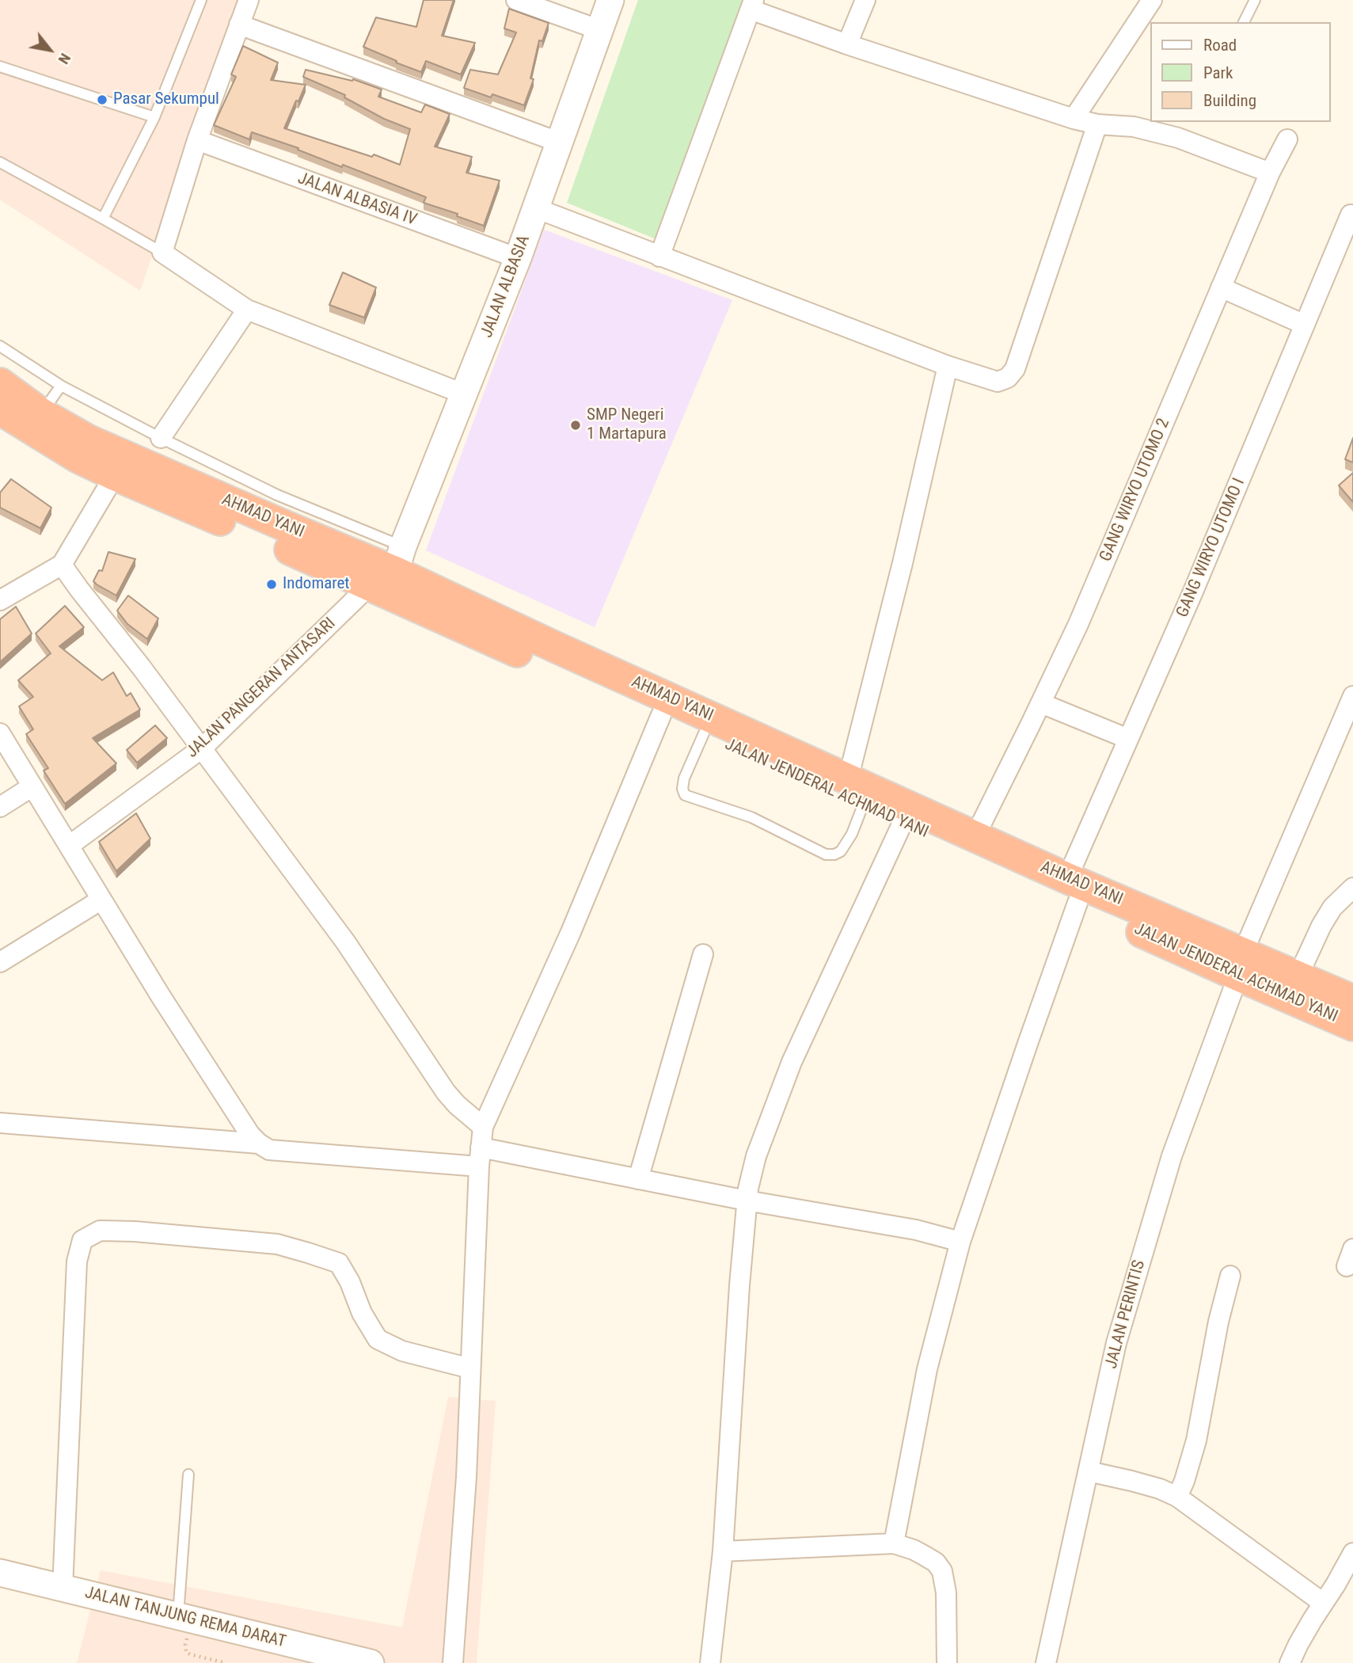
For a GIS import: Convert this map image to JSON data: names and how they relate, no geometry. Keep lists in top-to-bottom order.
{
  "streets": {
    "highway": ["AHMAD YANI", "JALAN JENDERAL ACHMAD YANI"],
    "street": [
      "JALAN ALBASIA IV",
      "JALAN ALBASIA",
      "GANG WIRYO UTOMO 2",
      "GANG WIRYO UTOMO I",
      "JALAN PANGERAN ANTASARI",
      "JALAN PERINTIS",
      "JALAN TANJUNG REMA DARAT"
    ]
  },
  "crossings": [
    ["JALAN ALBASIA IV", "JALAN ALBASIA"],
    ["JALAN ALBASIA", "AHMAD YANI"],
    ["GANG WIRYO UTOMO 2", "AHMAD YANI"],
    ["AHMAD YANI", "GANG WIRYO UTOMO I"],
    ["AHMAD YANI", "JALAN JENDERAL ACHMAD YANI"],
    ["GANG WIRYO UTOMO I", "JALAN JENDERAL ACHMAD YANI"],
    ["JALAN PANGERAN ANTASARI", "JALAN JENDERAL ACHMAD YANI"],
    ["JALAN JENDERAL ACHMAD YANI", "JALAN PERINTIS"]
  ],
  "places": ["Pasar Sekumpul", "SMP Negeri 1 Martapura", "Indomaret"],
  "legend": ["Road", "Park", "Building"],
  "north": "bottom right"
}
